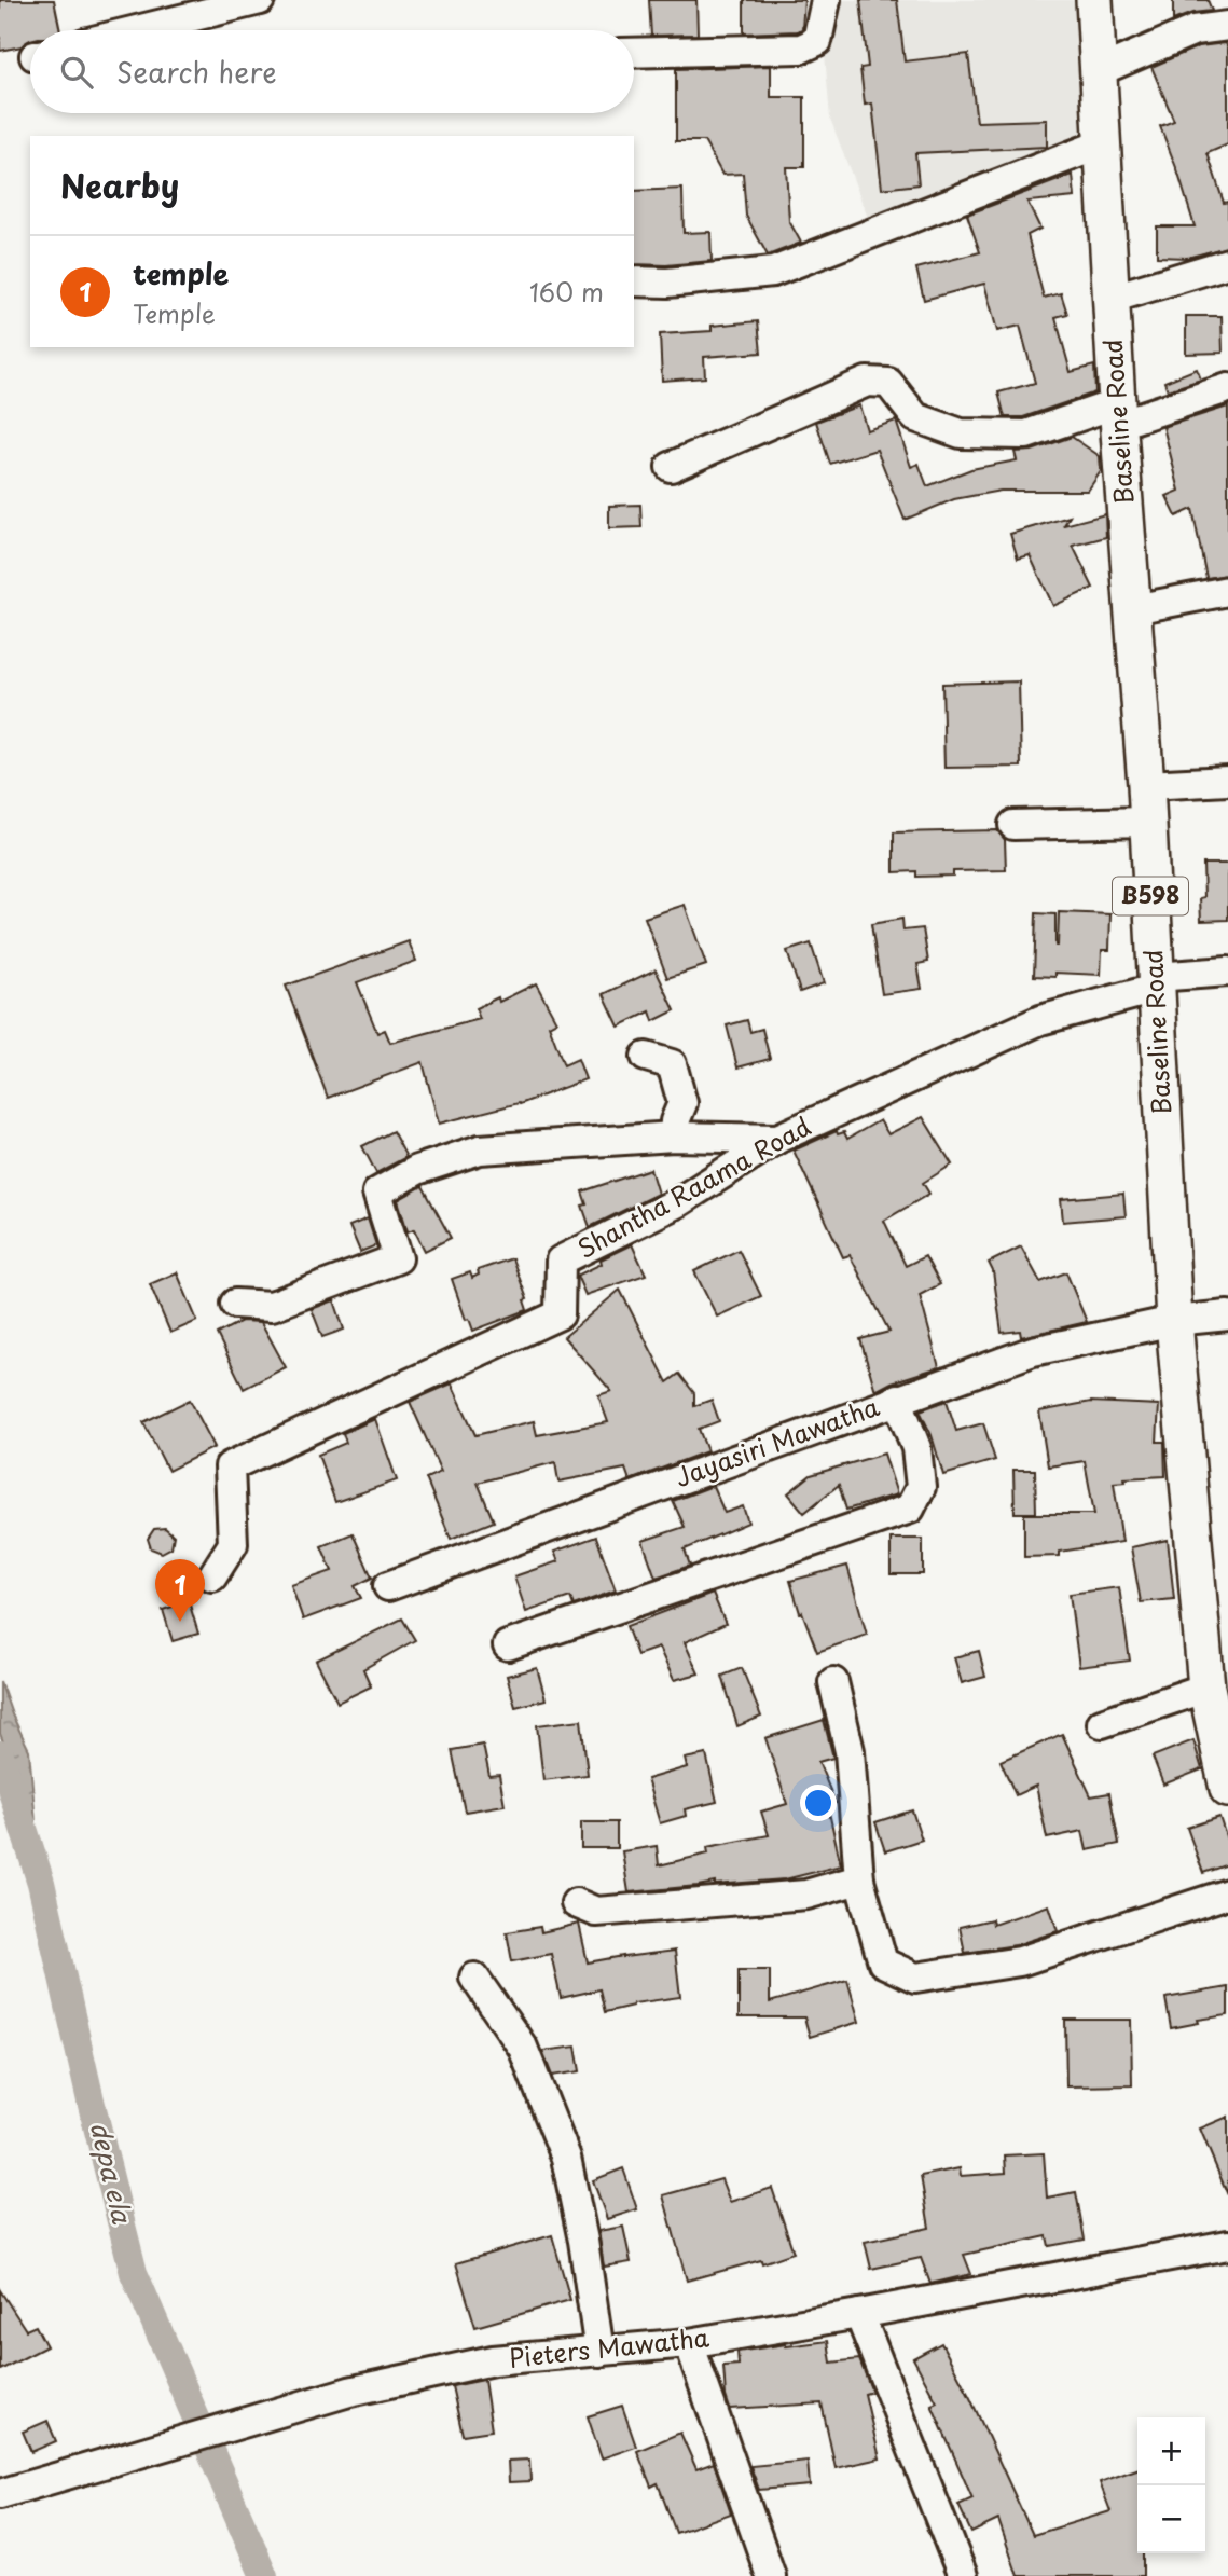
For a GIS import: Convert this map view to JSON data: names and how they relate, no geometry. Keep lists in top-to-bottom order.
{
  "streets": {
    "main road": ["Baseline Road", "B598"],
    "street": ["Shantha Raama Road", "Jayasiri Mawatha", "Pieters Mawatha"]
  },
  "crossings": [
    ["Baseline Road", "Shantha Raama Road"],
    ["Baseline Road", "Jayasiri Mawatha"]
  ],
  "water": ["depa ela"],
  "page": {
    "search": "Search here",
    "heading": "Nearby",
    "list": [
      {
        "mark": "1",
        "name": "temple",
        "note": "Temple",
        "value": "160 m"
      }
    ],
    "pins": "1",
    "map_buttons": ["+", "−"]
  }
}
